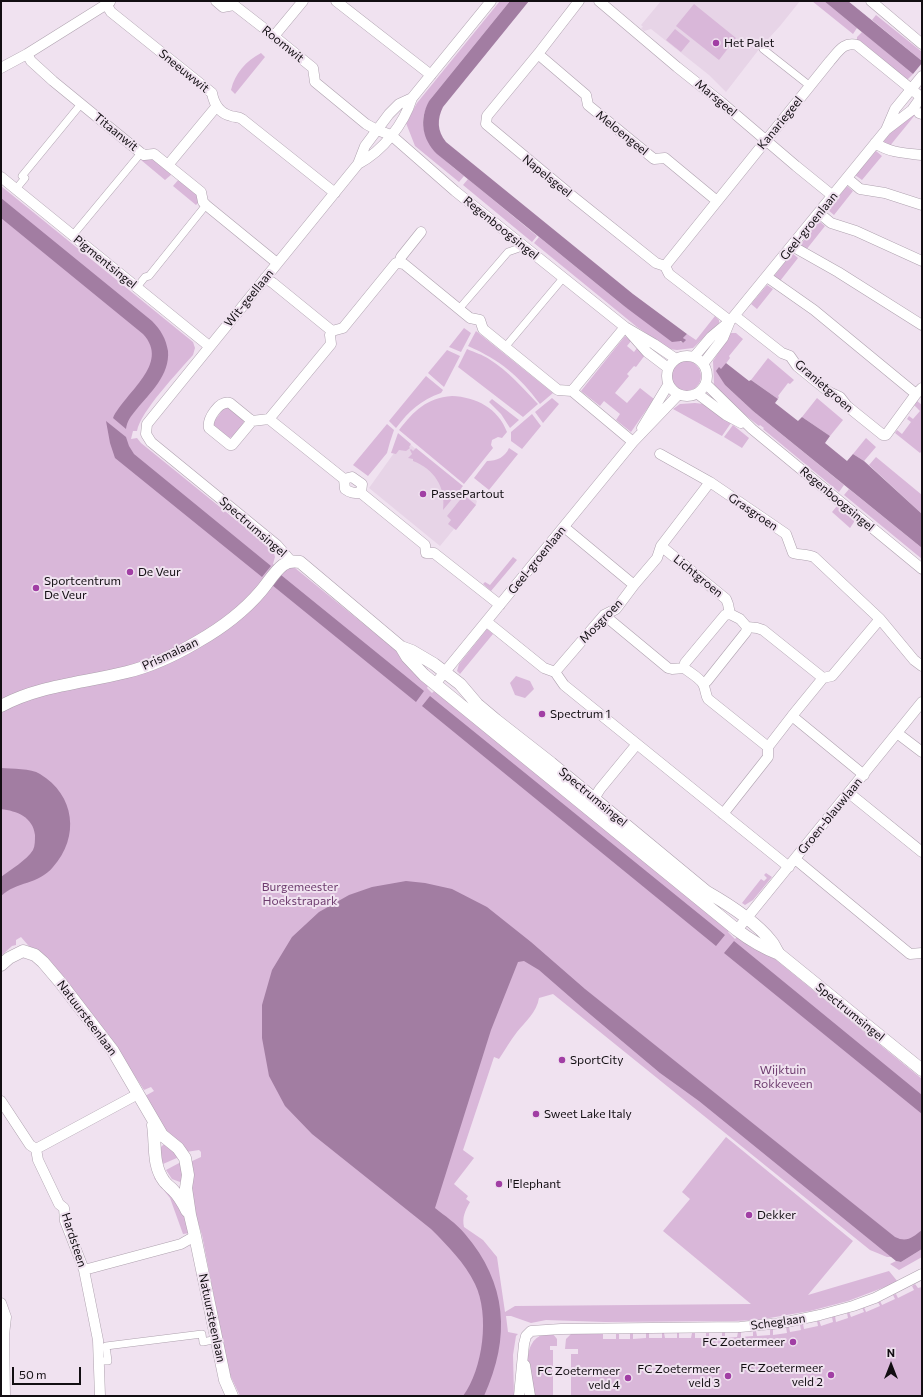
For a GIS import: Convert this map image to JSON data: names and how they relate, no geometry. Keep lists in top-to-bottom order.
{
  "streets": {
    "street": [
      "Roomwit",
      "Sneeuwwit",
      "Marsgeel",
      "Kanariegeel",
      "Titaanwit",
      "Meloengeel",
      "Napelsgeel",
      "Geel-groenlaan",
      "Regenboogsingel",
      "Pigmentsingel",
      "Wit-geellaan",
      "Granietgroen",
      "Grasgroen",
      "Spectrumsingel",
      "Lichtgroen",
      "Mosgroen",
      "Prismalaan",
      "Groen-blauwlaan",
      "Natuursteenlaan",
      "Hardsteen",
      "Scheglaan"
    ]
  },
  "crossings": [
    ["Roomwit", "Regenboogsingel"],
    ["Roomwit", "Wit-geellaan"],
    ["Sneeuwwit", "Wit-geellaan"],
    ["Marsgeel", "Kanariegeel"],
    ["Marsgeel", "Geel-groenlaan"],
    ["Kanariegeel", "Meloengeel"],
    ["Kanariegeel", "Napelsgeel"],
    ["Kanariegeel", "Geel-groenlaan"],
    ["Titaanwit", "Wit-geellaan"],
    ["Meloengeel", "Napelsgeel"],
    ["Napelsgeel", "Geel-groenlaan"],
    ["Napelsgeel", "Granietgroen"],
    ["Geel-groenlaan", "Regenboogsingel"],
    ["Geel-groenlaan", "Granietgroen"],
    ["Geel-groenlaan", "Spectrumsingel"],
    ["Regenboogsingel", "Wit-geellaan"],
    ["Pigmentsingel", "Wit-geellaan"],
    ["Wit-geellaan", "Spectrumsingel"],
    ["Spectrumsingel", "Prismalaan"],
    ["Spectrumsingel", "Groen-blauwlaan"]
  ],
  "parks": ["Burgemeester Hoekstrapark", "Wijktuin Rokkeveen"],
  "places": [
    "Het Palet",
    "PassePartout",
    "De Veur",
    "Sportcentrum De Veur",
    "Spectrum 1",
    "SportCity",
    "Sweet Lake Italy",
    "l'Elephant",
    "Dekker",
    "FC Zoetermeer",
    "FC Zoetermeer veld 2",
    "FC Zoetermeer veld 3",
    "FC Zoetermeer veld 4"
  ],
  "scale_bar": "50 m",
  "north": "top"
}
